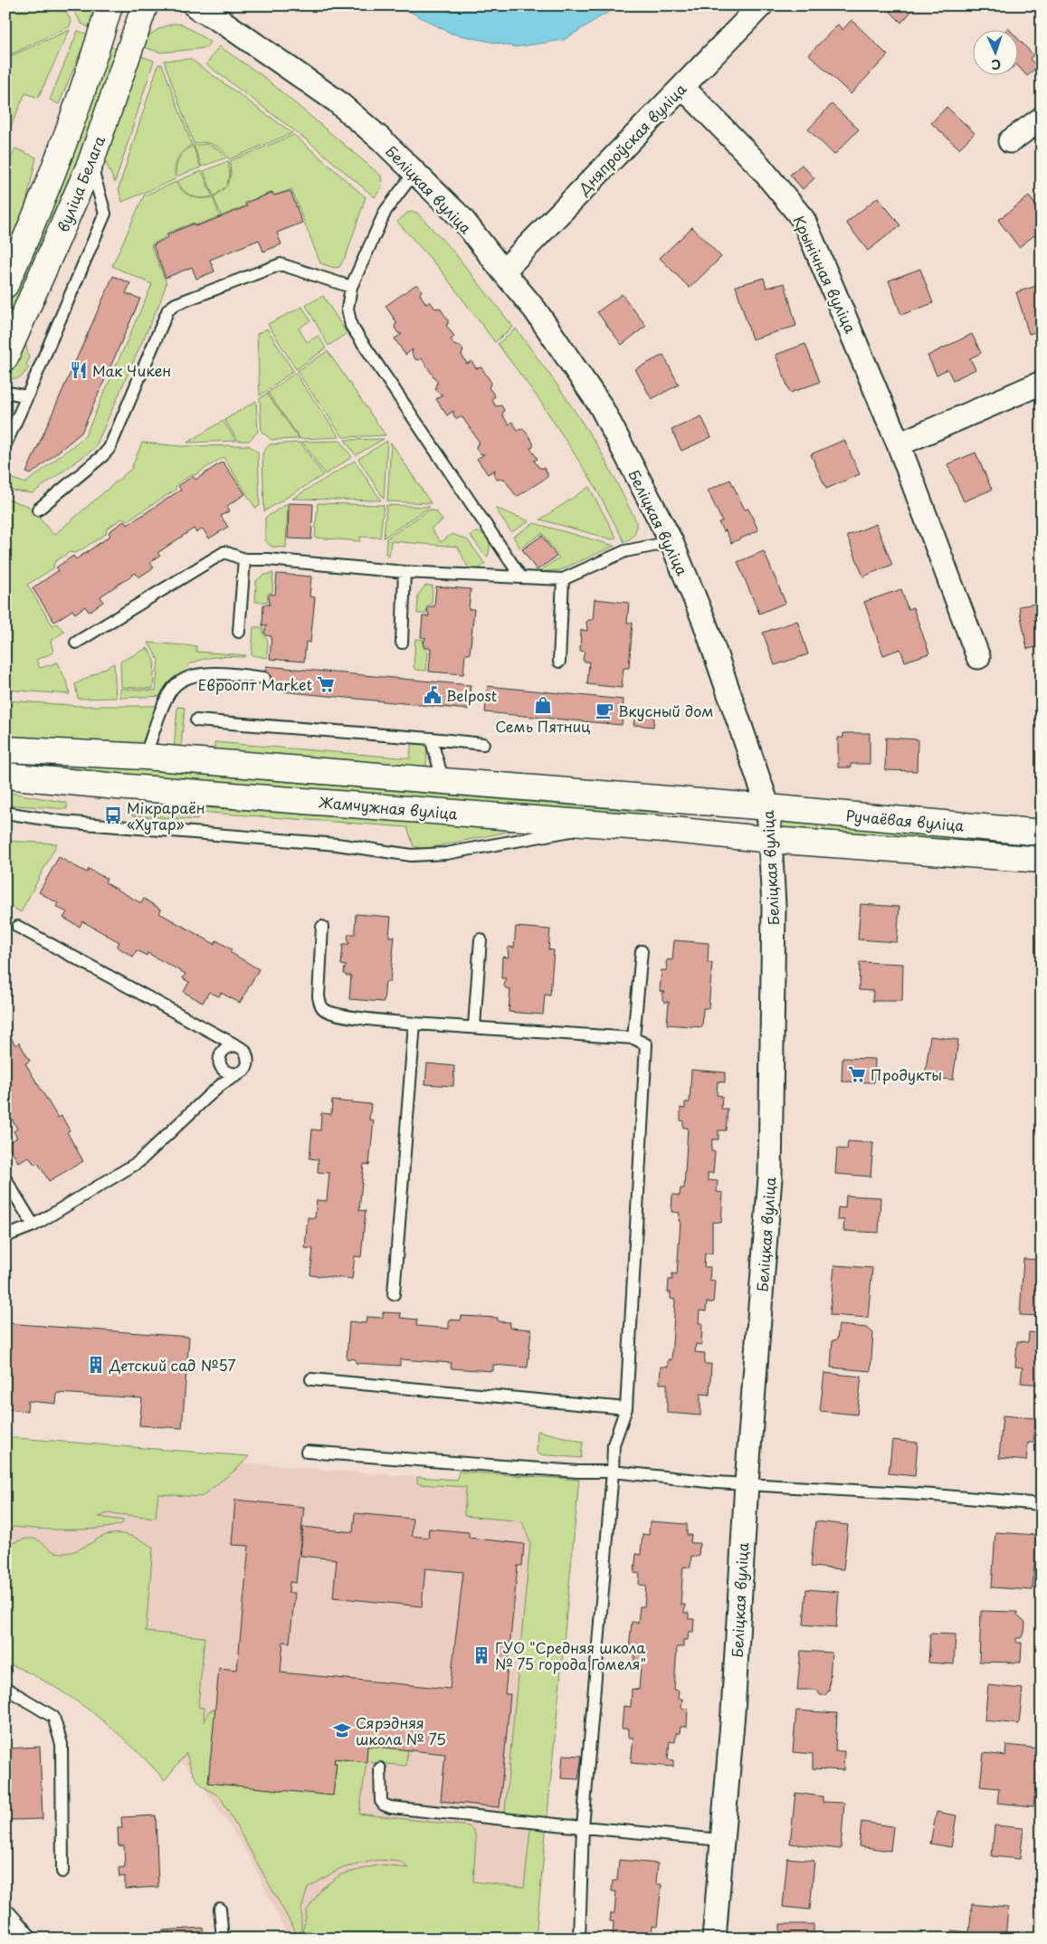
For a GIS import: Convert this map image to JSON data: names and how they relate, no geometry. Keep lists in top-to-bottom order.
{
  "streets": {
    "main road": ["вуліца Белага", "Жамчужная вуліца", "Ручаёвая вуліца"],
    "street": ["Дняпроўская вуліца", "Беліцкая вуліца", "Крынічная вуліца"]
  },
  "crossings": [
    ["Дняпроўская вуліца", "Беліцкая вуліца"],
    ["Дняпроўская вуліца", "Крынічная вуліца"],
    ["Беліцкая вуліца", "Жамчужная вуліца"],
    ["Беліцкая вуліца", "Ручаёвая вуліца"],
    ["Жамчужная вуліца", "Ручаёвая вуліца"]
  ],
  "places": {
    "restaurant": ["Мак Чикен"],
    "supermarket": ["Евроопт Market", "Продукты"],
    "public building": ["Belpost"],
    "shop": ["Семь Пятниц"],
    "cafe": ["Вкусный дом"],
    "bus stop": ["Мікрараён «Хутар»"],
    "building": ["Детский сад №57", "ГУО \"Средняя школа № 75 города Гомеля\""],
    "school or university": ["Сярэдняя школа № 75"]
  },
  "north": "bottom"
}
